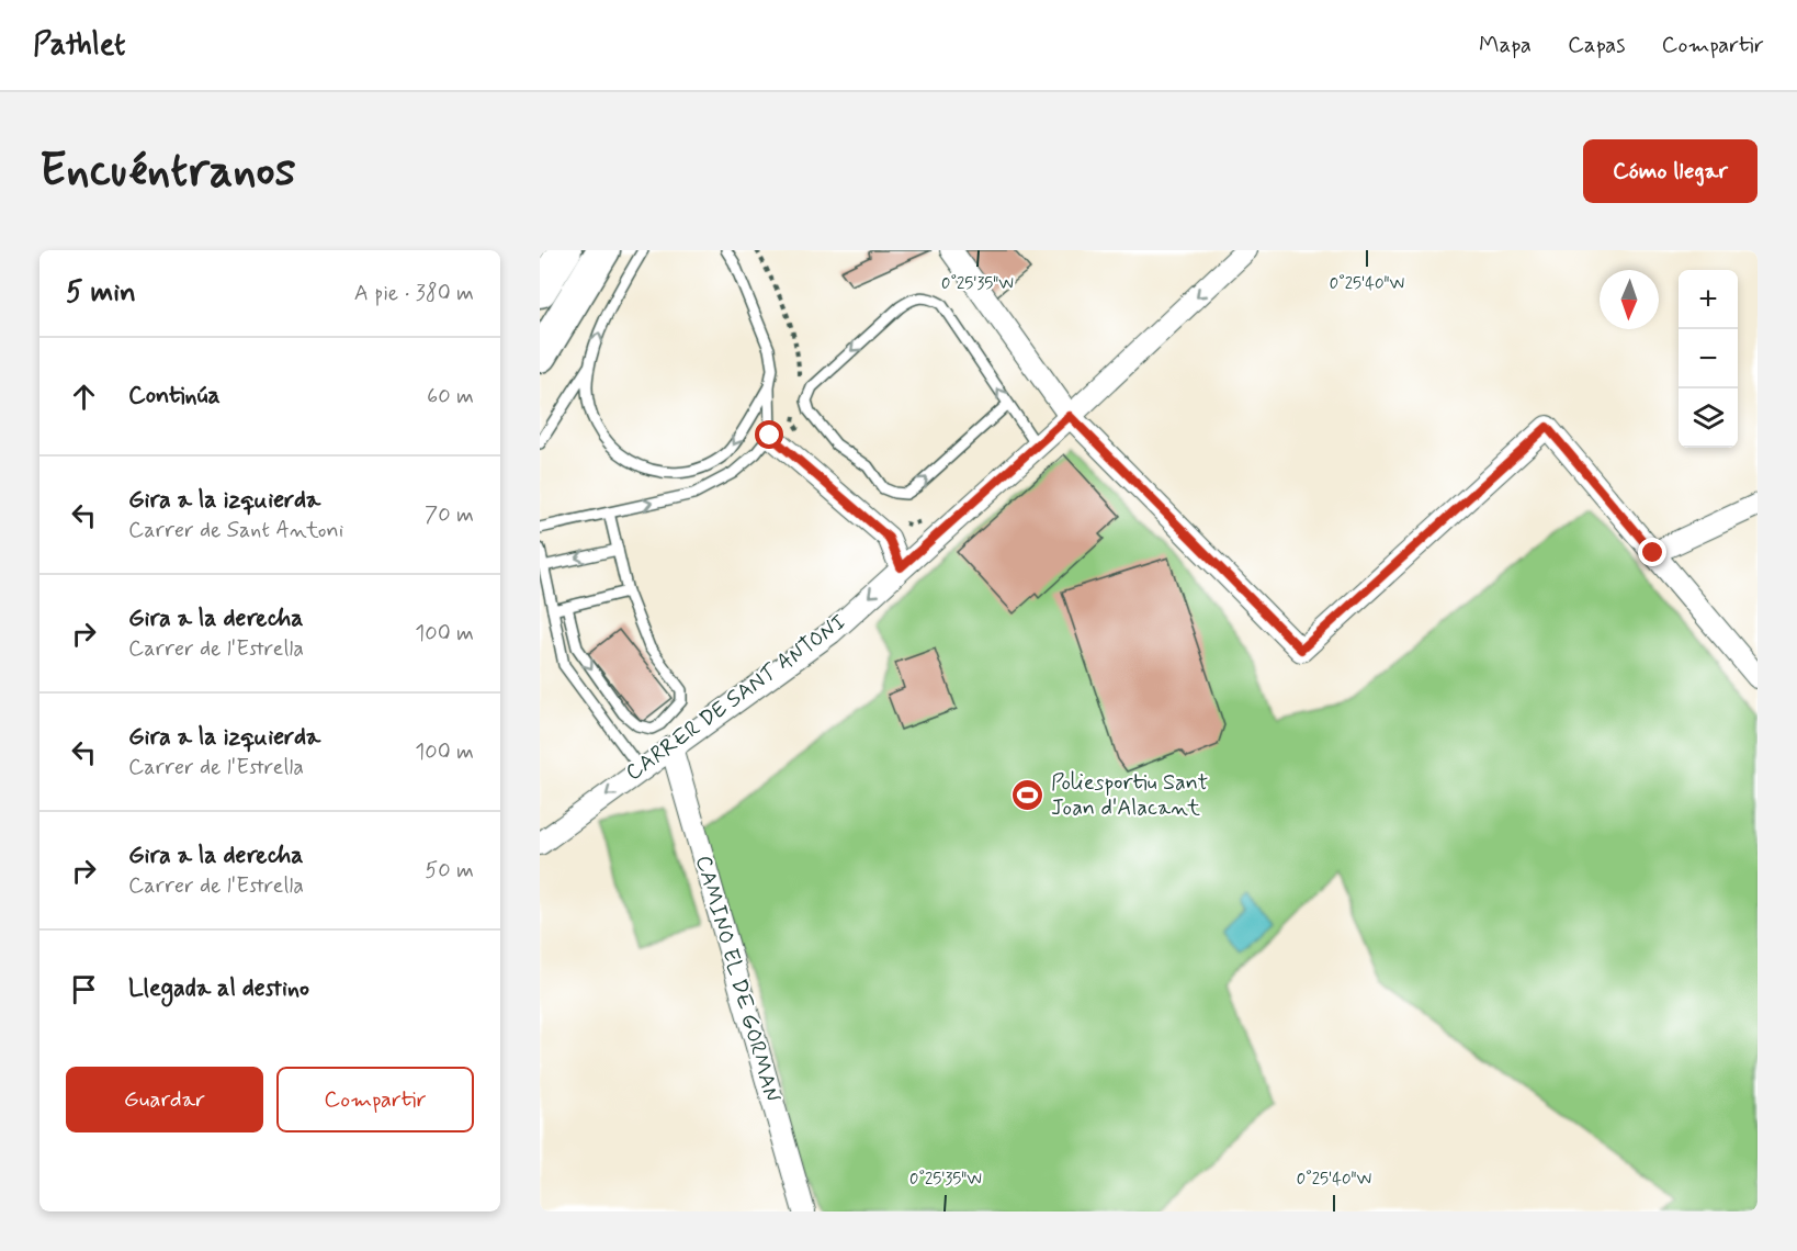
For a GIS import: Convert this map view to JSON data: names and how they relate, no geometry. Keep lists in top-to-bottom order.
{
  "streets": {
    "street": ["CARRER DE SANT ANTONI", "CAMINO EL DE GORMAN"]
  },
  "crossings": [
    ["CARRER DE SANT ANTONI", "CAMINO EL DE GORMAN"]
  ],
  "one_way": ["CARRER DE SANT ANTONI"],
  "places": {
    "sports": ["Poliesportiu Sant Joan d'Alacant"]
  },
  "north": "bottom",
  "page": {
    "header": "Pathlet",
    "nav": ["Mapa", "Capas", "Compartir"],
    "buttons": [
      "Cómo llegar",
      ["Guardar", "Compartir"]
    ],
    "title": "Encuéntranos",
    "heading": ["5 min", "A pie · 380 m"],
    "map_buttons": ["+", "−"],
    "list": [
      ["Continúa", "60 m"],
      ["Gira a la izquierda", "Carrer de Sant Antoni", "70 m"],
      ["Gira a la derecha", "Carrer de l'Estrella", "100 m"],
      ["Gira a la izquierda", "Carrer de l'Estrella", "100 m"],
      ["Gira a la derecha", "Carrer de l'Estrella", "50 m"],
      "Llegada al destino"
    ]
  },
  "coordinates": ["0°25'35\"W", "0°25'40\"W"]
}
